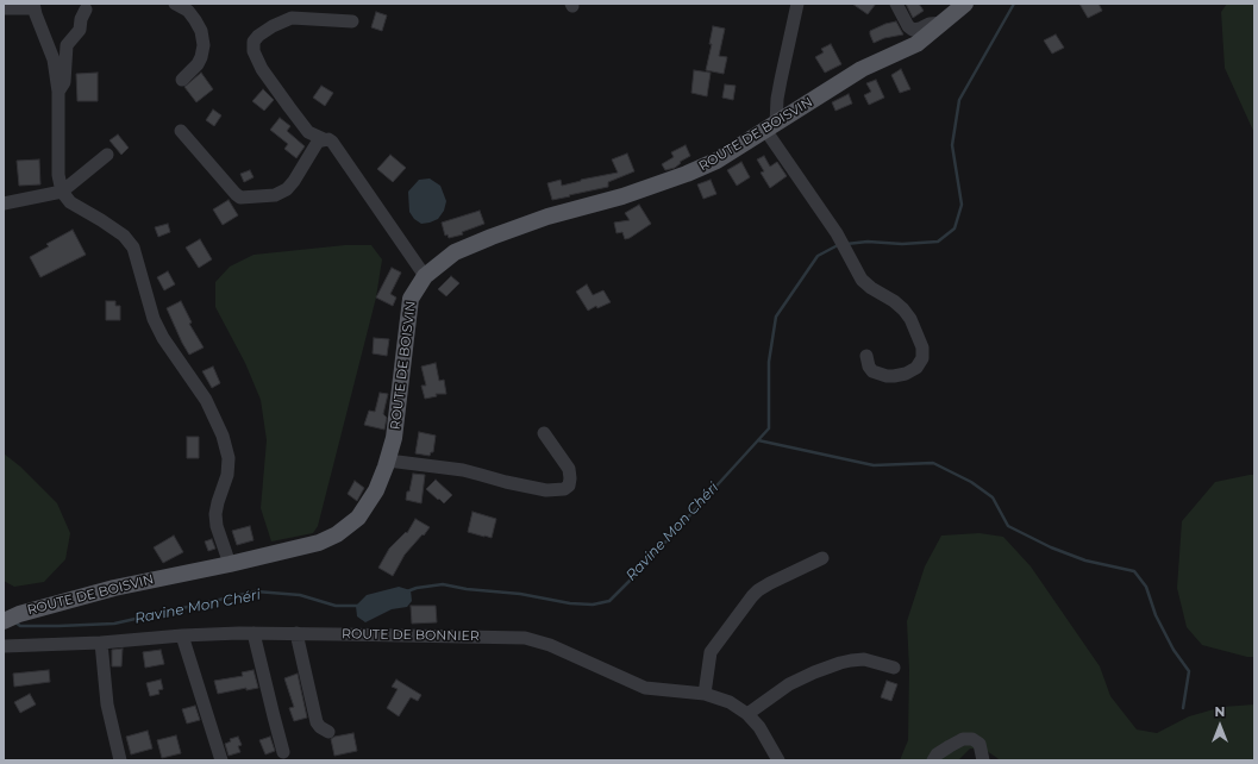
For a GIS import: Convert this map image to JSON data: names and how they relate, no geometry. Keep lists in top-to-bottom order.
{
  "streets": {
    "main road": ["ROUTE DE BOISVIN"],
    "street": ["ROUTE DE BONNIER"]
  },
  "water": ["Ravine Mon Chéri"],
  "north": "top"
}
